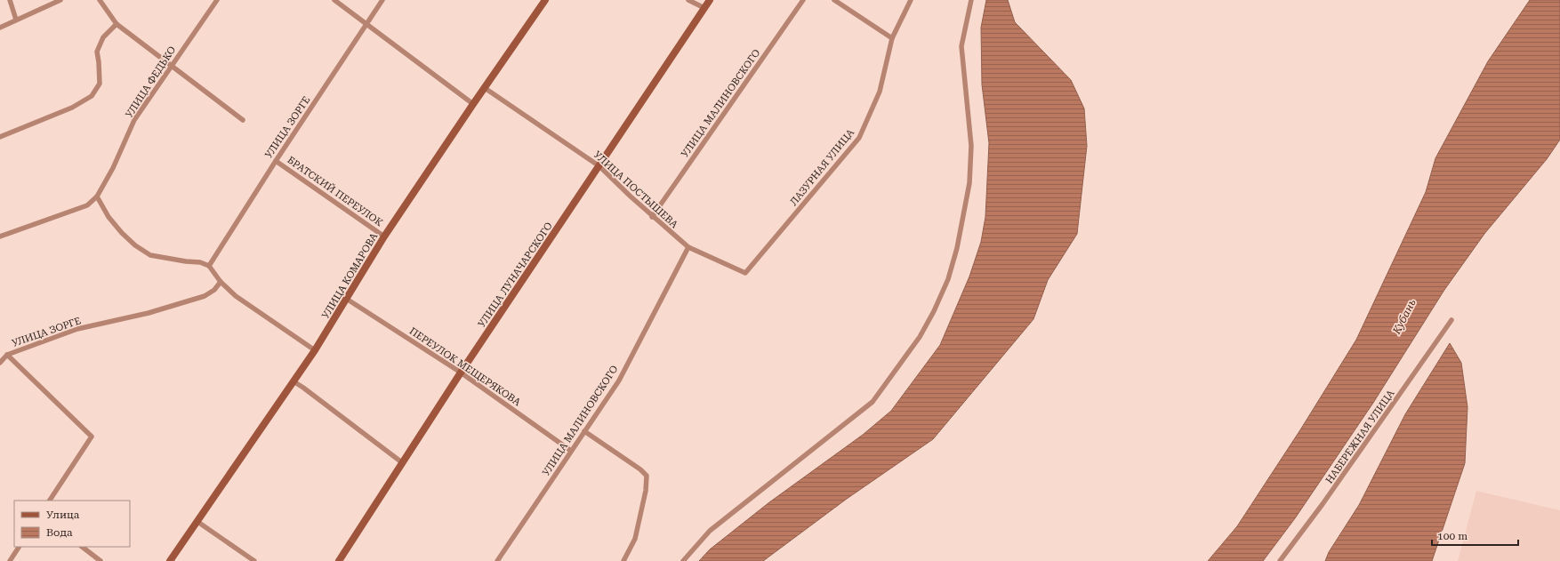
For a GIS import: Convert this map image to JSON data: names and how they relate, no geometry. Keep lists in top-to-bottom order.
{
  "streets": {
    "street": [
      "УЛИЦА ФЕДЬКО",
      "УЛИЦА МАЛИНОВСКОГО",
      "УЛИЦА ЗОРГЕ",
      "ЛАЗУРНАЯ УЛИЦА",
      "УЛИЦА ПОСТЫШЕВА",
      "БРАТСКИЙ ПЕРЕУЛОК",
      "УЛИЦА ЛУНАЧАРСКОГО",
      "УЛИЦА КОМАРОВА",
      "ПЕРЕУЛОК МЕЩЕРЯКОВА",
      "НАБЕРЕЖНАЯ УЛИЦА"
    ]
  },
  "crossings": [
    ["УЛИЦА МАЛИНОВСКОГО", "УЛИЦА ПОСТЫШЕВА"],
    ["УЛИЦА МАЛИНОВСКОГО", "ПЕРЕУЛОК МЕЩЕРЯКОВА"],
    ["УЛИЦА ЗОРГЕ", "БРАТСКИЙ ПЕРЕУЛОК"],
    ["ЛАЗУРНАЯ УЛИЦА", "УЛИЦА ПОСТЫШЕВА"],
    ["УЛИЦА ПОСТЫШЕВА", "УЛИЦА ЛУНАЧАРСКОГО"],
    ["УЛИЦА ПОСТЫШЕВА", "УЛИЦА КОМАРОВА"],
    ["БРАТСКИЙ ПЕРЕУЛОК", "УЛИЦА КОМАРОВА"],
    ["УЛИЦА ЛУНАЧАРСКОГО", "ПЕРЕУЛОК МЕЩЕРЯКОВА"],
    ["УЛИЦА КОМАРОВА", "ПЕРЕУЛОК МЕЩЕРЯКОВА"]
  ],
  "water": ["Кубань"],
  "legend": ["Улица", "Вода"],
  "scale_bar": "100 m"
}
